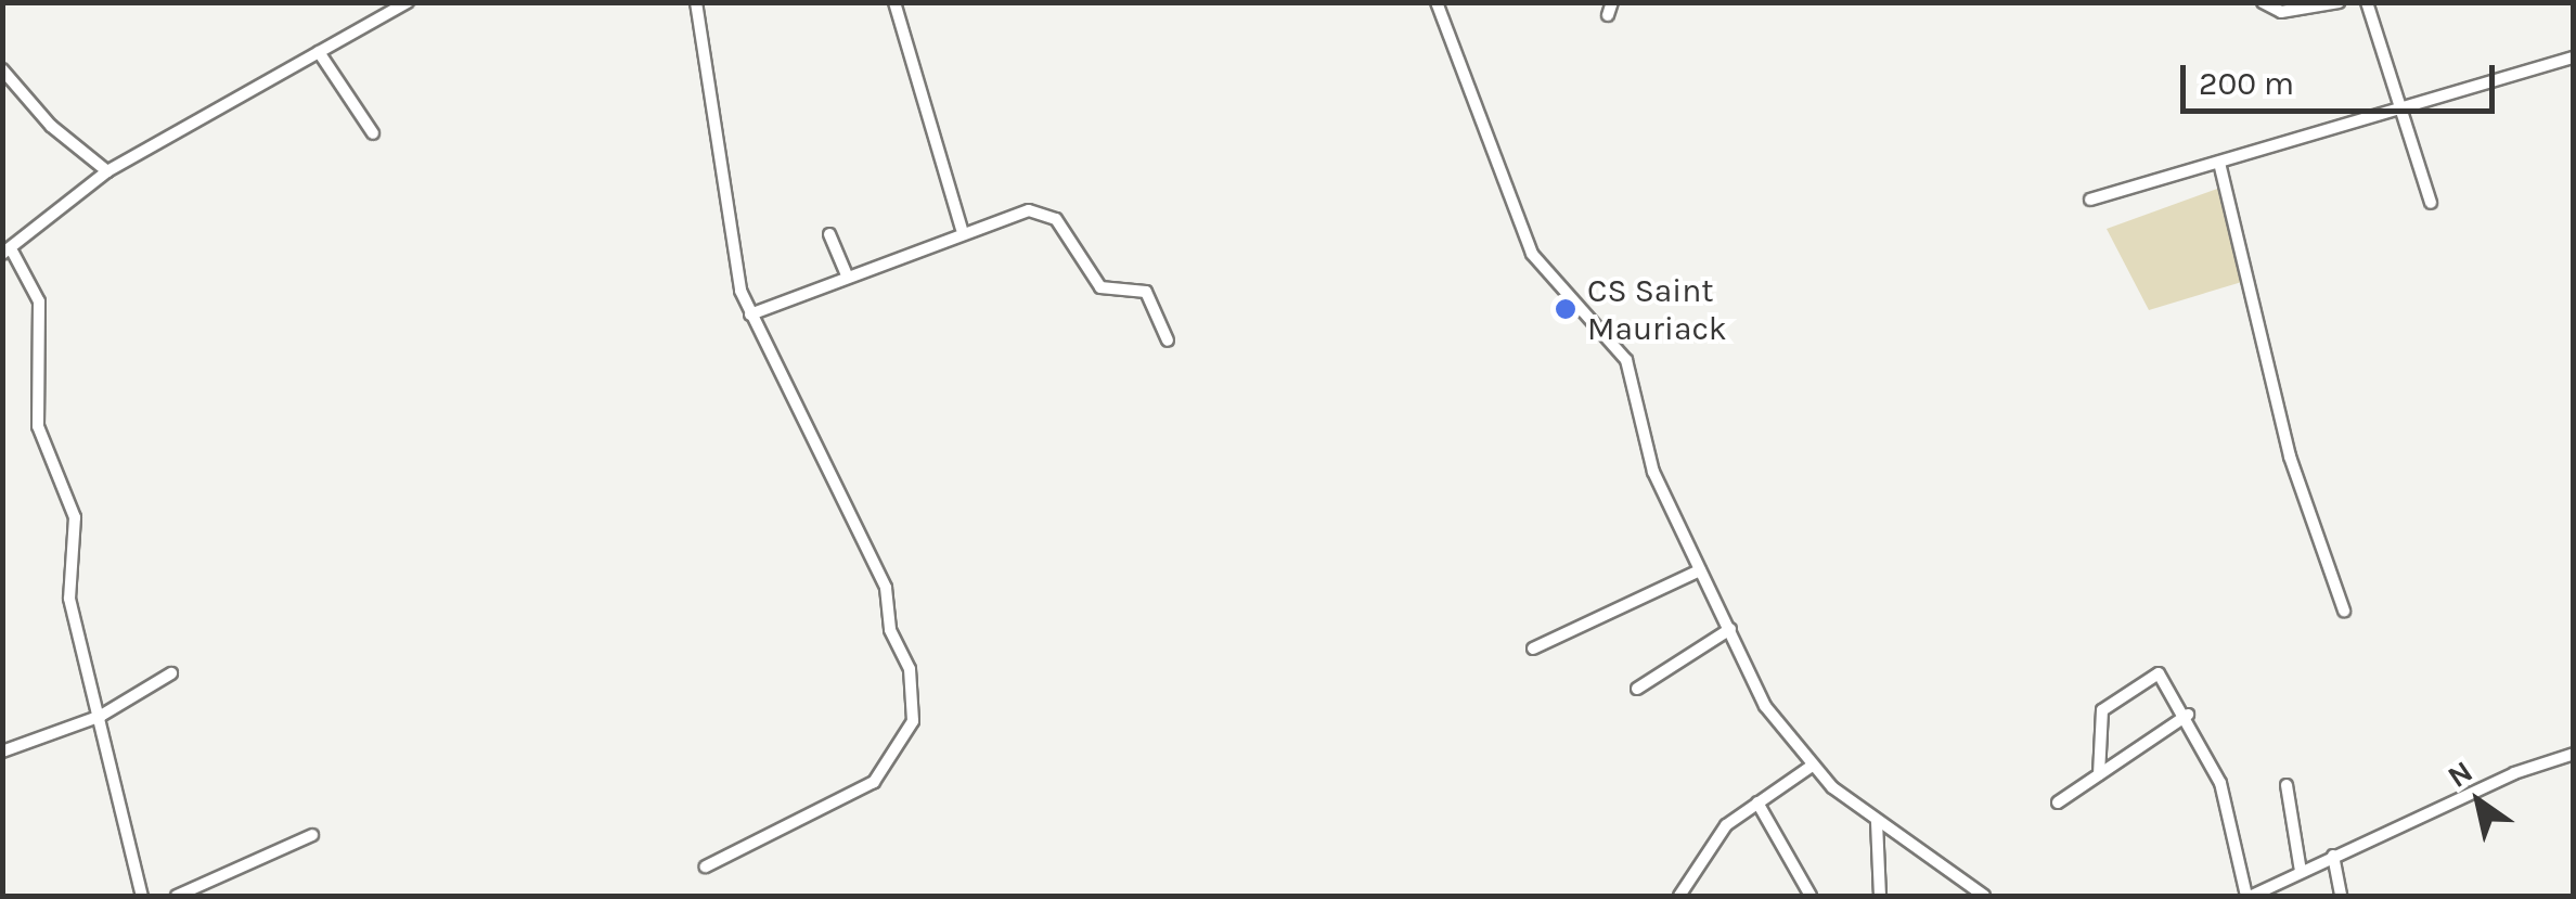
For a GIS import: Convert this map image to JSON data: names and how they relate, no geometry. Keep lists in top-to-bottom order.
{
  "places": ["CS Saint Mauriack"],
  "scale_bar": "200 m",
  "north": "top left"
}
